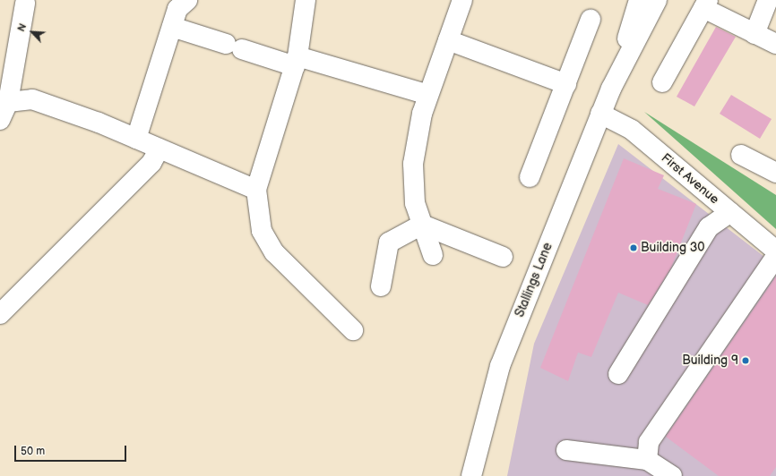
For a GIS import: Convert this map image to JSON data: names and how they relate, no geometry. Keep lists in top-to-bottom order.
{
  "streets": {
    "street": ["First Avenue", "Stallings Lane"]
  },
  "crossings": [
    ["First Avenue", "Stallings Lane"]
  ],
  "places": ["Building 30", "Building 9"],
  "scale_bar": "50 m",
  "north": "top left"
}
